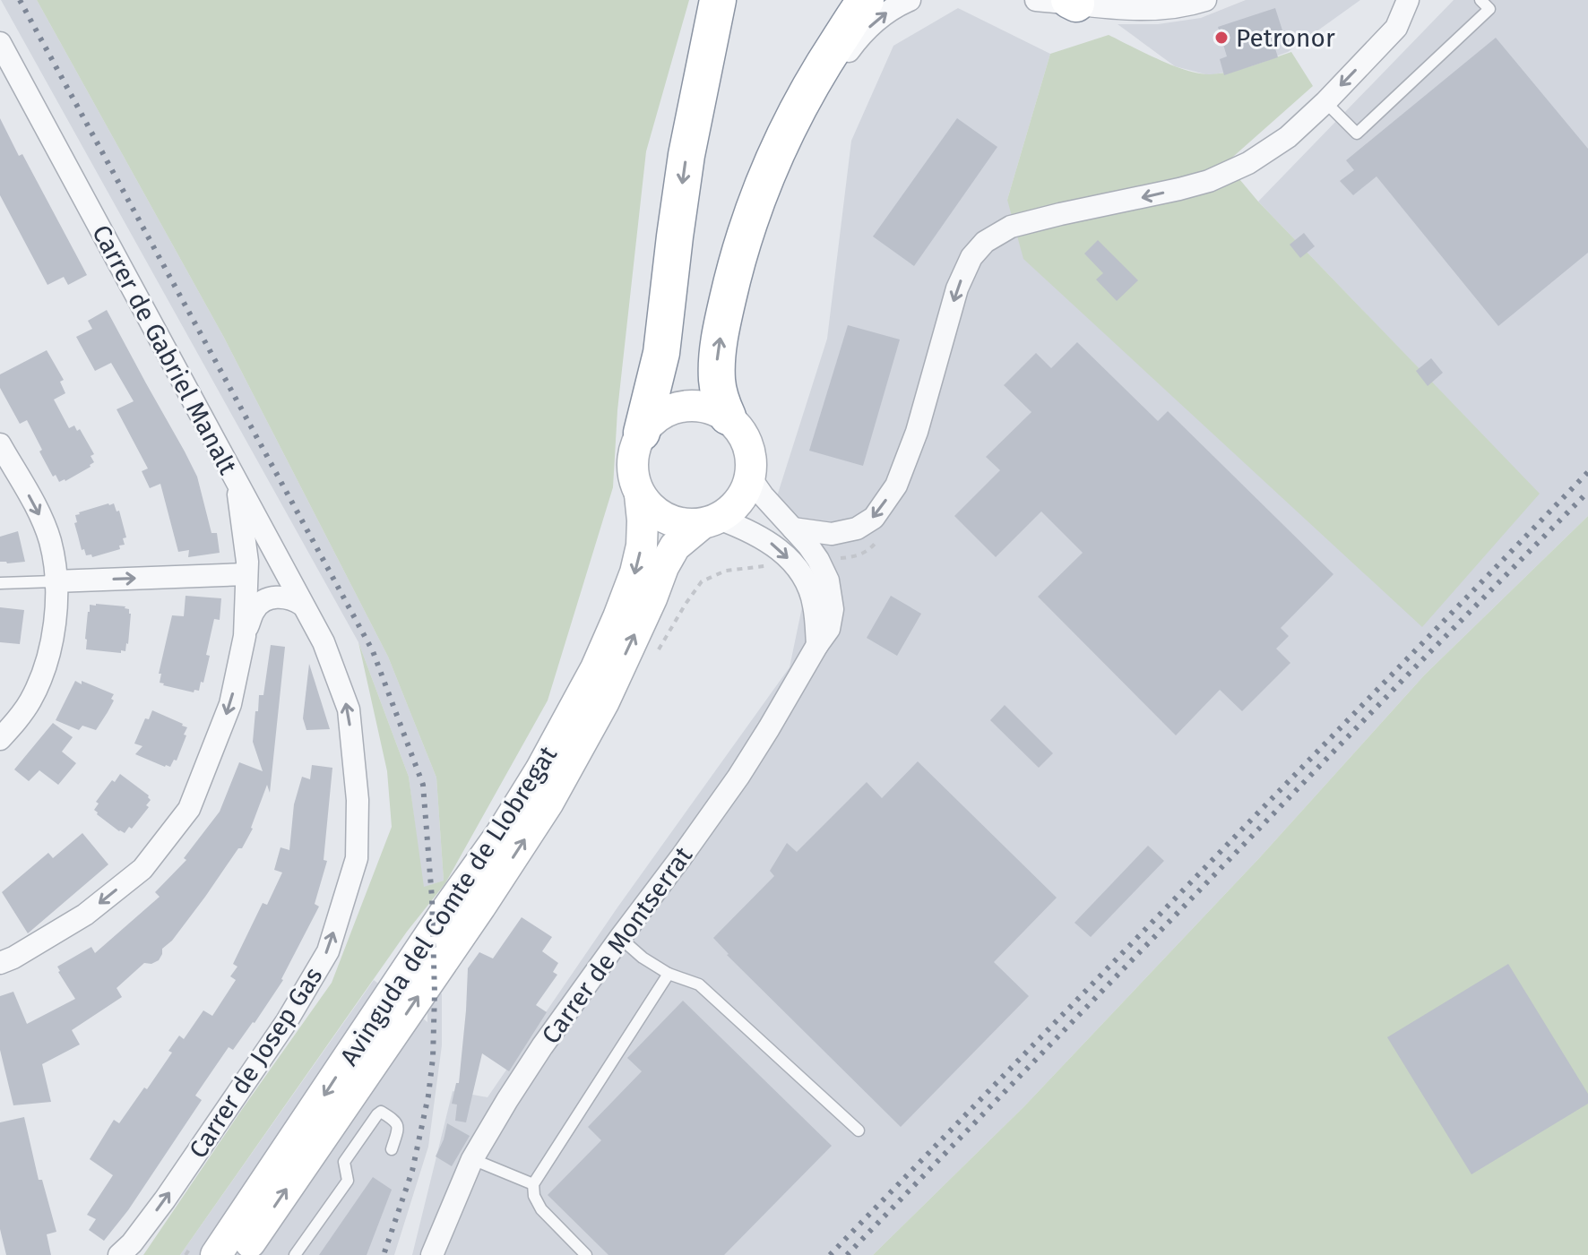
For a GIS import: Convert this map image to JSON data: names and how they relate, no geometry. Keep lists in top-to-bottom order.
{
  "streets": {
    "main road": ["Avinguda del Comte de Llobregat"],
    "street": ["Carrer de Gabriel Manalt", "Carrer de Montserrat", "Carrer de Josep Gas"]
  },
  "crossings": [
    ["Carrer de Gabriel Manalt", "Carrer de Josep Gas"],
    ["Avinguda del Comte de Llobregat", "Carrer de Montserrat"]
  ],
  "one_way": ["Carrer de Josep Gas"],
  "places": ["Petronor"]
}
